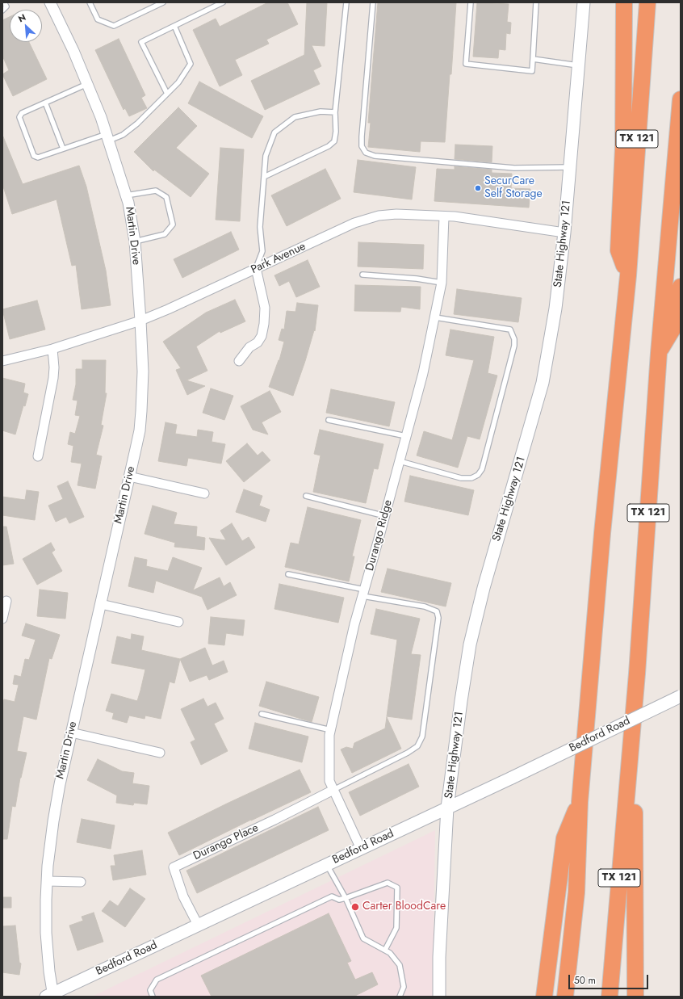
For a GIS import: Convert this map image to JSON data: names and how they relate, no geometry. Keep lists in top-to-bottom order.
{
  "streets": {
    "highway": ["TX 121"],
    "main road": ["State Highway 121", "Bedford Road"],
    "street": [
      "Martin Drive",
      "Park Avenue",
      "Durango Ridge",
      "Durango Place"
    ]
  },
  "crossings": [
    ["Martin Drive", "Park Avenue"],
    ["Martin Drive", "Bedford Road"],
    ["State Highway 121", "Park Avenue"],
    ["State Highway 121", "Bedford Road"],
    ["Park Avenue", "Durango Ridge"],
    ["Durango Ridge", "Bedford Road"],
    ["Durango Ridge", "Durango Place"],
    ["Bedford Road", "Durango Place"]
  ],
  "places": ["SecurCare Self Storage", "Carter BloodCare"],
  "scale_bar": "50 m",
  "north": "top left"
}
